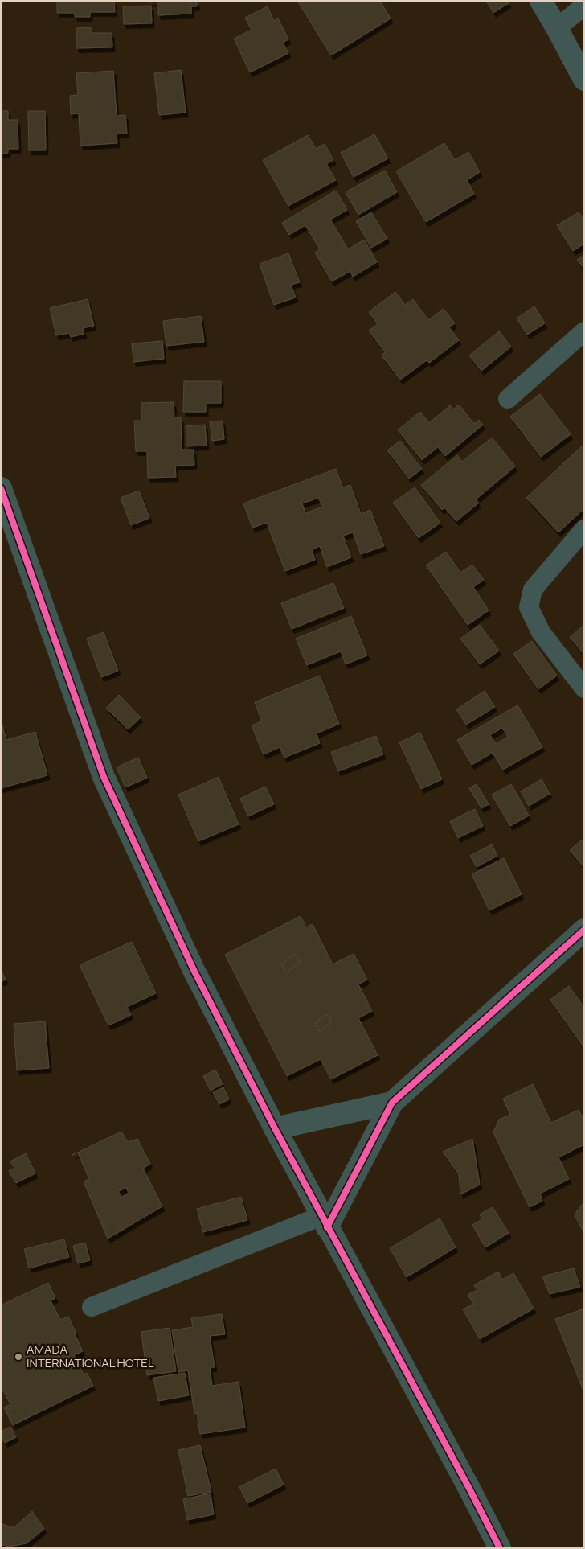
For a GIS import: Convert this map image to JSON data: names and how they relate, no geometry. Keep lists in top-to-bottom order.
{
  "places": ["AMADA INTERNATIONAL HOTEL"]
}
